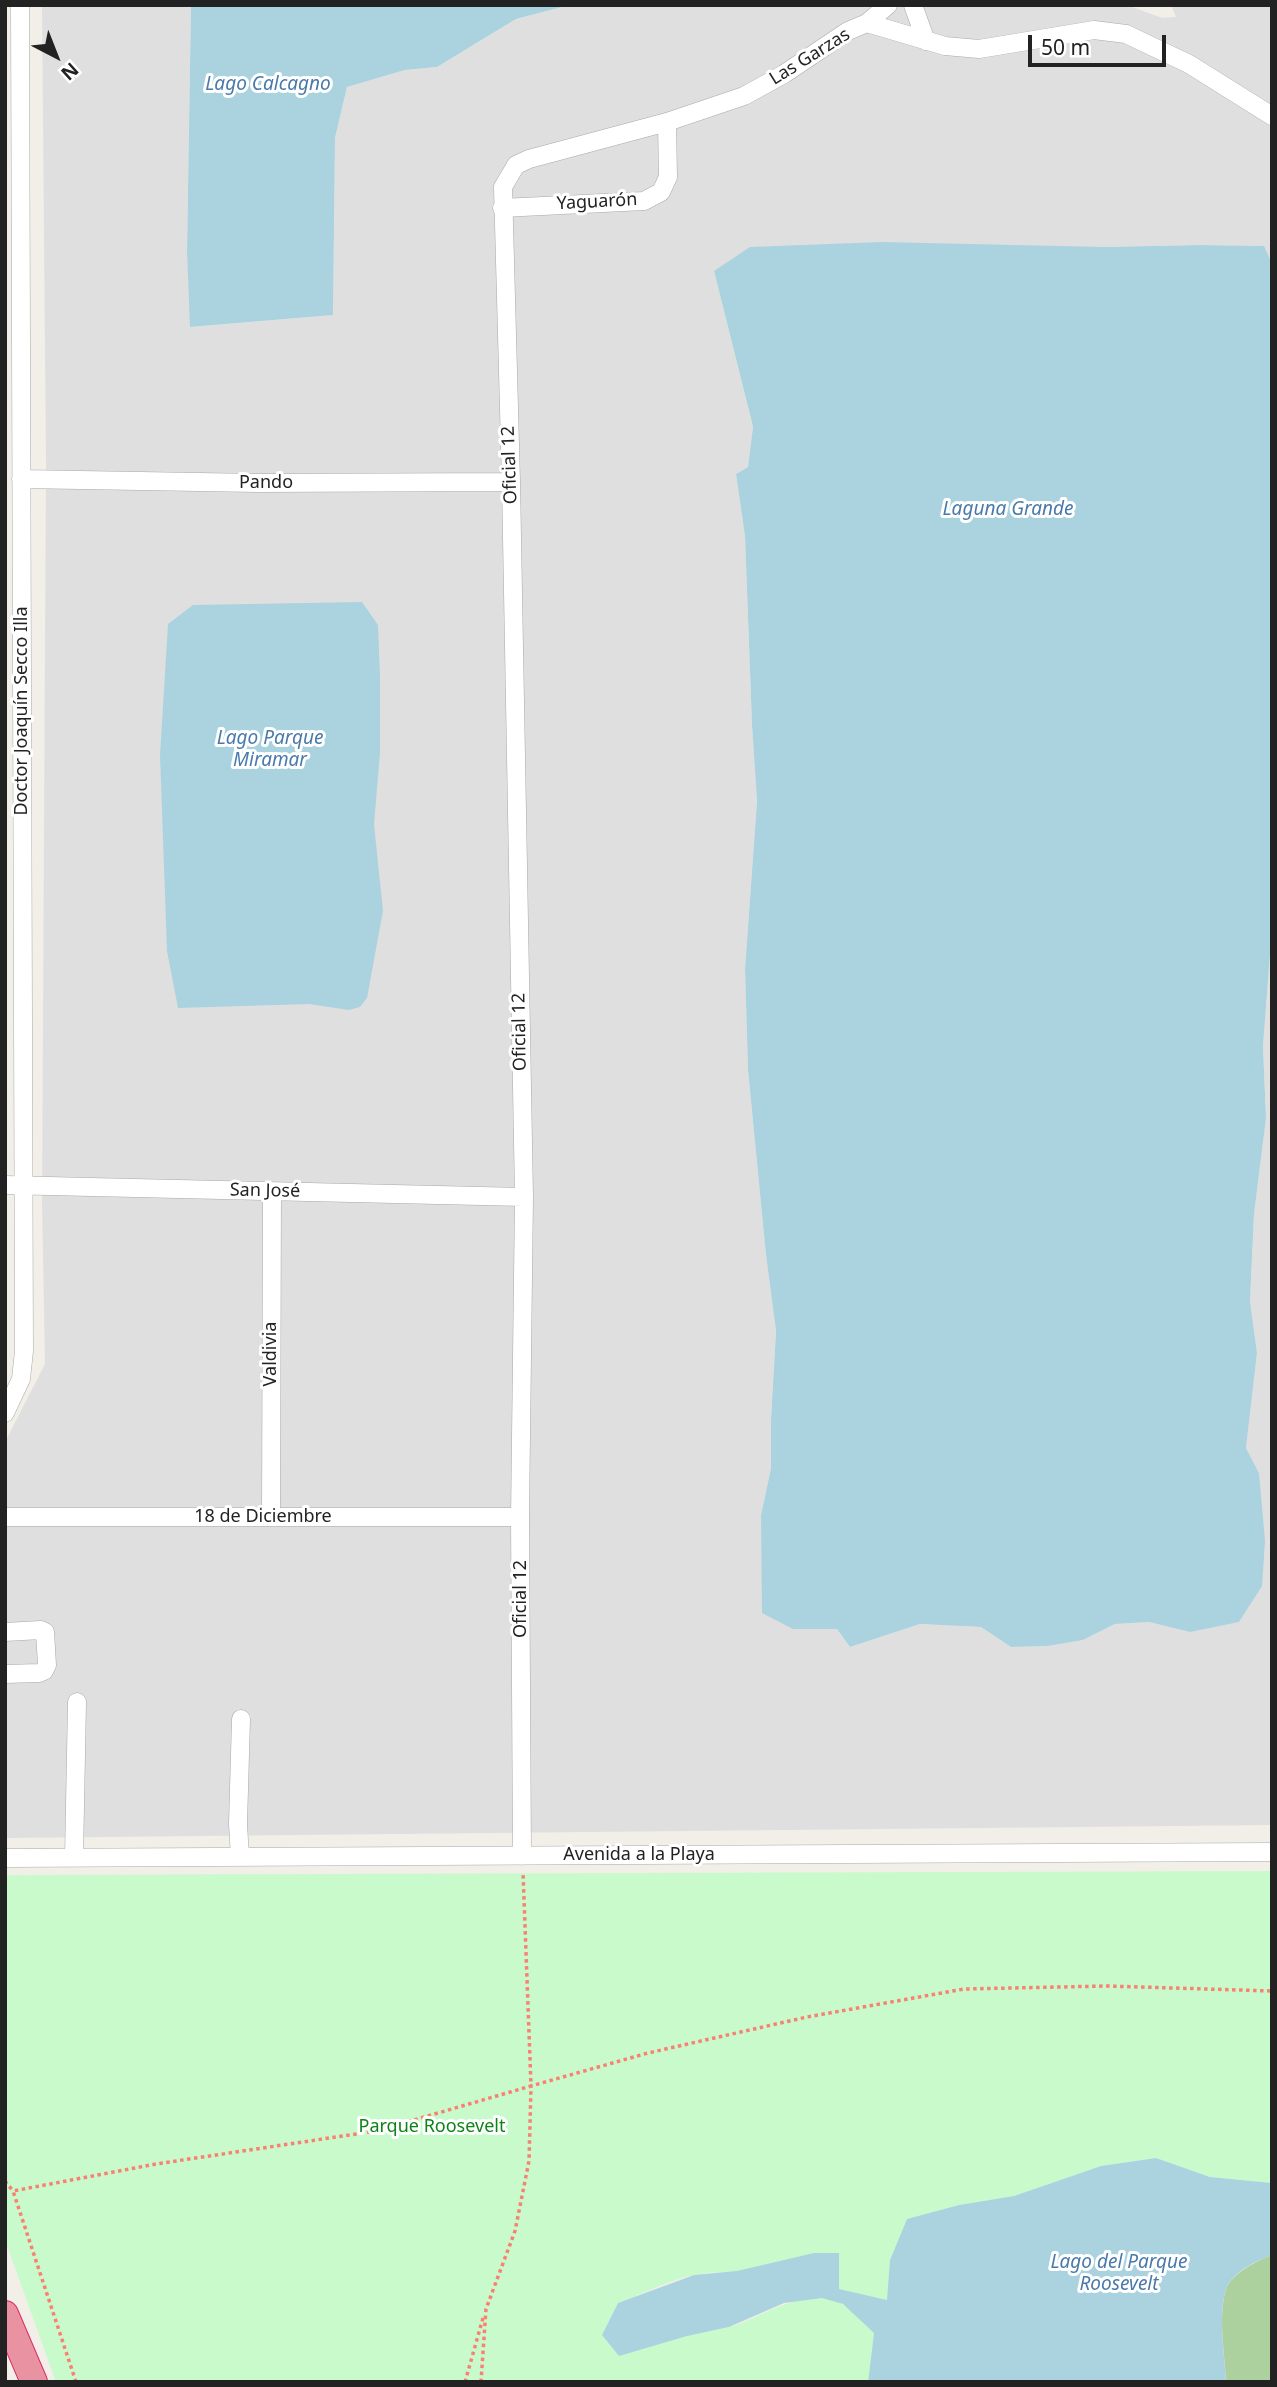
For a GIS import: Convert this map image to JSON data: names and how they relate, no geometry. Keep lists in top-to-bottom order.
{
  "streets": {
    "street": [
      "Las Garzas",
      "Yaguarón",
      "Oficial 12",
      "Pando",
      "Doctor Joaquín Secco Illa",
      "San José",
      "Valdivia",
      "18 de Diciembre",
      "Avenida a la Playa"
    ]
  },
  "crossings": [
    ["Las Garzas", "Yaguarón"],
    ["Las Garzas", "Oficial 12"],
    ["Yaguarón", "Oficial 12"],
    ["Oficial 12", "Pando"],
    ["Oficial 12", "San José"],
    ["Oficial 12", "18 de Diciembre"],
    ["Oficial 12", "Avenida a la Playa"],
    ["Pando", "Doctor Joaquín Secco Illa"],
    ["Doctor Joaquín Secco Illa", "San José"],
    ["San José", "Valdivia"],
    ["Valdivia", "18 de Diciembre"]
  ],
  "water": [
    "Lago Calcagno",
    "Laguna Grande",
    "Lago Parque Miramar",
    "Lago del Parque Roosevelt"
  ],
  "parks": ["Parque Roosevelt"],
  "scale_bar": "50 m",
  "north": "bottom right"
}
